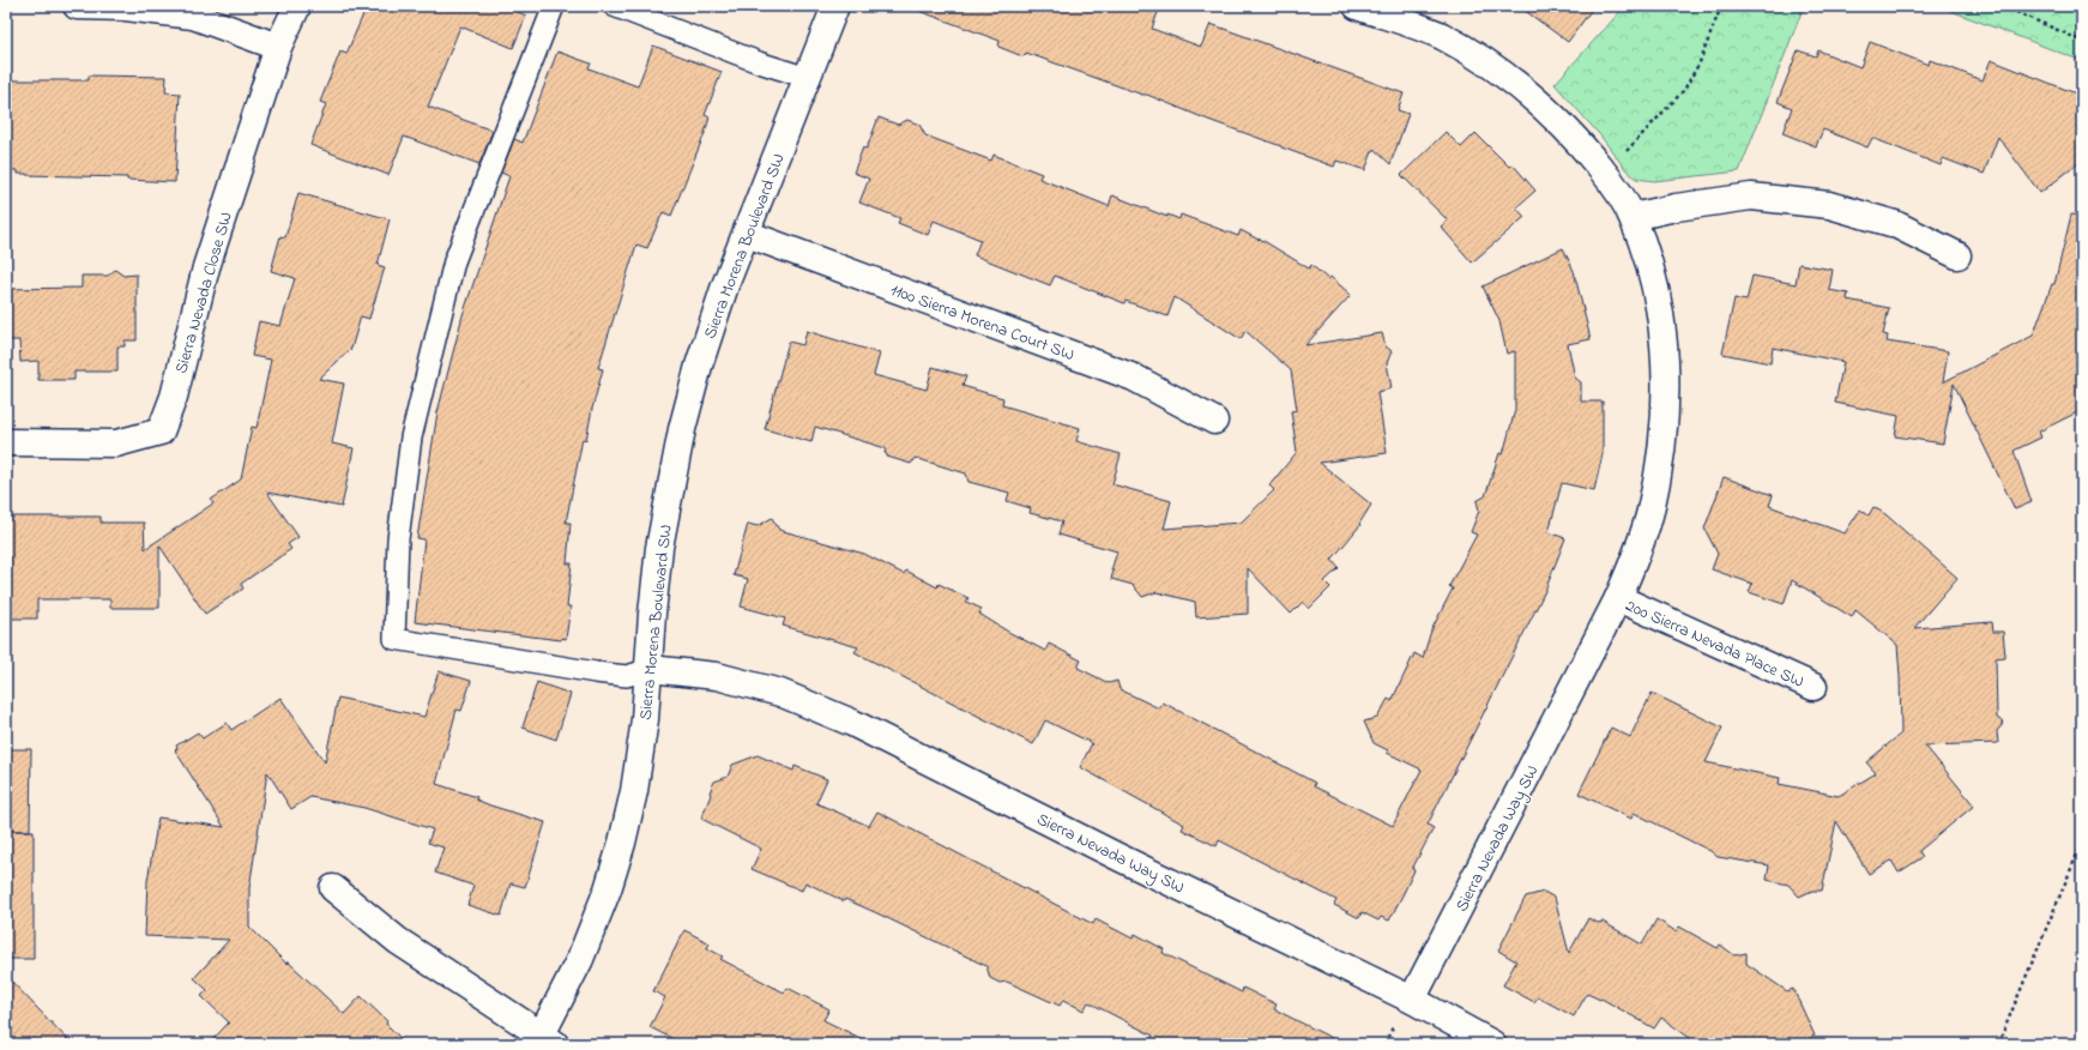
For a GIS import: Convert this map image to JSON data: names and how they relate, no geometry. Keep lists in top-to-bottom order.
{
  "streets": {
    "street": [
      "Sierra Morena Boulevard SW",
      "Sierra Nevada Close SW",
      "1100 Sierra Morena Court SW",
      "200 Sierra Nevada Place SW",
      "Sierra Nevada Way SW"
    ]
  },
  "crossings": [
    ["Sierra Morena Boulevard SW", "1100 Sierra Morena Court SW"],
    ["Sierra Morena Boulevard SW", "Sierra Nevada Way SW"],
    ["200 Sierra Nevada Place SW", "Sierra Nevada Way SW"]
  ]
}
